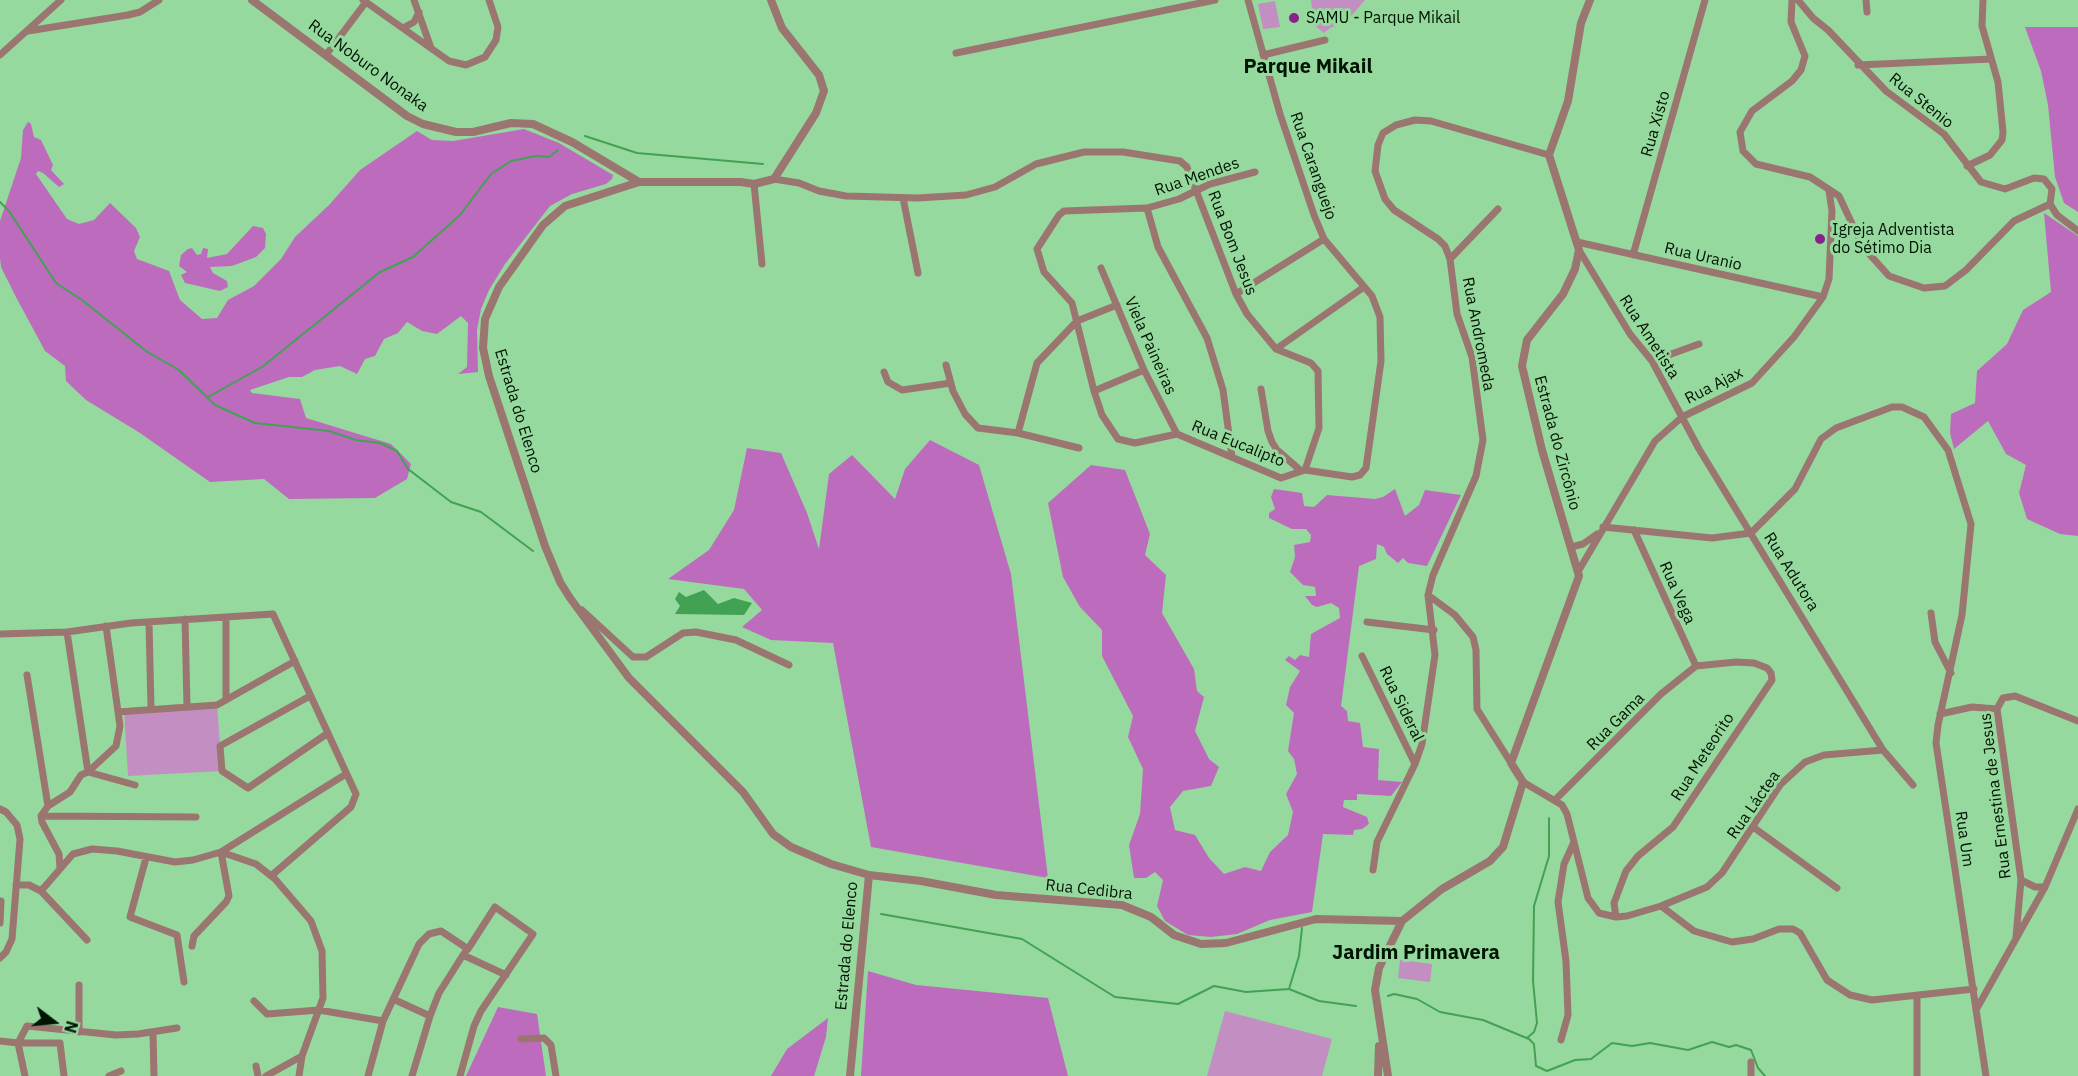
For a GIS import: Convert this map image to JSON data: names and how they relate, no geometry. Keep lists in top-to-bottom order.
{
  "streets": {
    "street": [
      "Rua Noburo Nonaka",
      "Rua Stenio",
      "Rua Xisto",
      "Rua Caranguejo",
      "Rua Mendes",
      "Rua Bom Jesus",
      "Rua Uranio",
      "Rua Andromeda",
      "Rua Ametista",
      "Viela Paineiras",
      "Rua Ajax",
      "Estrada do Elenco",
      "Estrada do Zircônio",
      "Rua Eucalipto",
      "Rua Adutora",
      "Rua Vega",
      "Rua Sideral",
      "Rua Gama",
      "Rua Meteorito",
      "Rua Ernestina de Jesus",
      "Rua Láctea",
      "Rua Um",
      "Rua Cedibra"
    ]
  },
  "crossings": [
    ["Rua Noburo Nonaka", "Estrada do Elenco"],
    ["Rua Xisto", "Rua Uranio"],
    ["Rua Caranguejo", "Rua Bom Jesus"],
    ["Rua Caranguejo", "Rua Eucalipto"],
    ["Rua Mendes", "Rua Bom Jesus"],
    ["Rua Bom Jesus", "Rua Eucalipto"],
    ["Rua Uranio", "Rua Ametista"],
    ["Rua Uranio", "Rua Ajax"],
    ["Rua Uranio", "Estrada do Zircônio"],
    ["Rua Andromeda", "Rua Sideral"],
    ["Rua Ametista", "Rua Ajax"],
    ["Rua Ametista", "Estrada do Zircônio"],
    ["Rua Ametista", "Rua Adutora"],
    ["Viela Paineiras", "Rua Eucalipto"],
    ["Rua Ajax", "Estrada do Zircônio"],
    ["Estrada do Elenco", "Rua Cedibra"],
    ["Rua Adutora", "Rua Láctea"],
    ["Rua Adutora", "Rua Um"],
    ["Rua Vega", "Rua Gama"],
    ["Rua Vega", "Rua Meteorito"],
    ["Rua Gama", "Rua Meteorito"],
    ["Rua Meteorito", "Rua Láctea"]
  ],
  "districts": ["Parque Mikail", "Jardim Primavera"],
  "places": ["SAMU - Parque Mikail", "Igreja Adventista do Sétimo Dia"],
  "north": "right"
}
